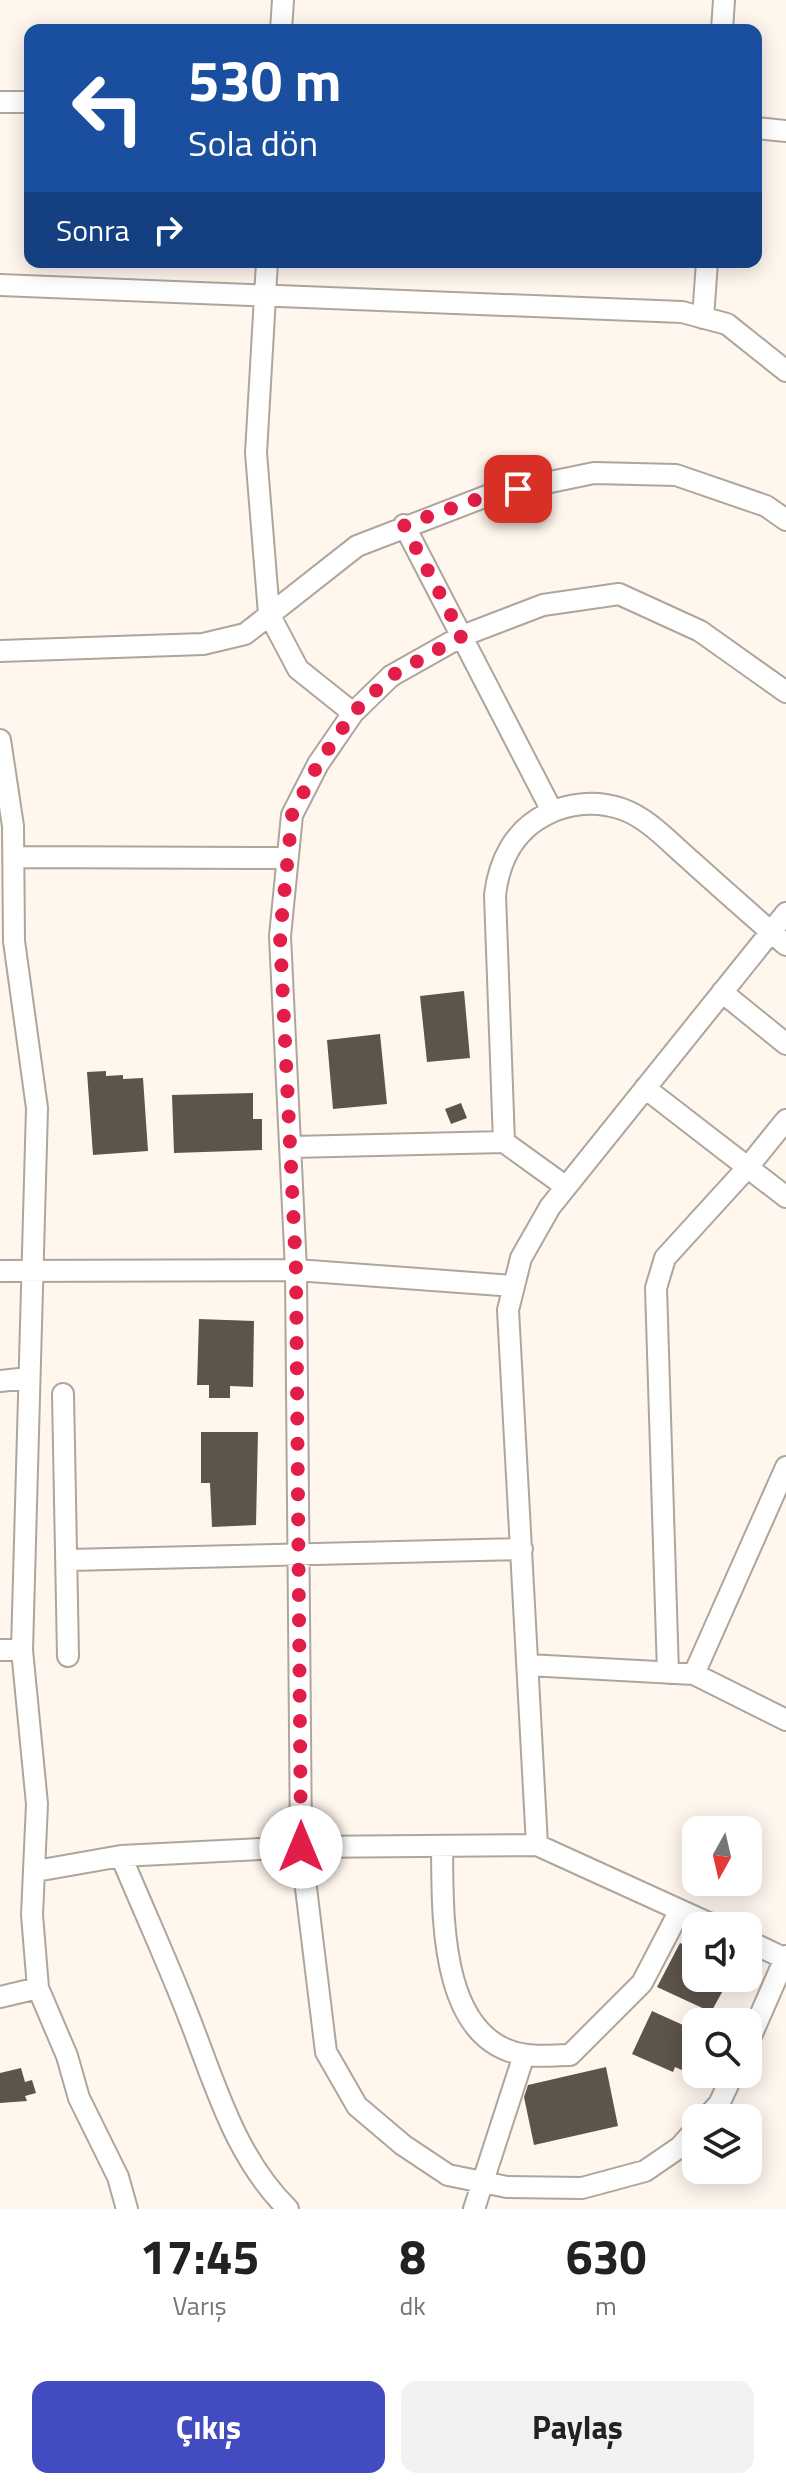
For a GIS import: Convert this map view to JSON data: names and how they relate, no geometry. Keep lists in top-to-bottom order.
{
  "north": "bottom",
  "page": {
    "turn": ["530 m", "Sola dön"],
    "then": "Sonra",
    "eta": [
      "17:45",
      "Varış",
      "8",
      "dk",
      "630",
      "m"
    ],
    "buttons": ["Çıkış", "Paylaş"]
  }
}
